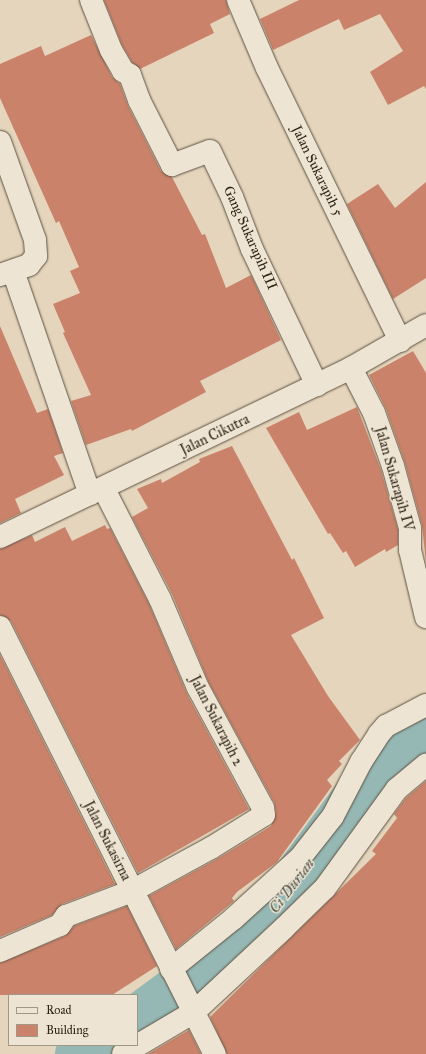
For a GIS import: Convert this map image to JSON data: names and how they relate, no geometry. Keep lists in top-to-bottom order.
{
  "streets": {
    "street": [
      "Jalan Sukarapih 5",
      "Gang Sukarapih III",
      "Jalan Cikutra",
      "Jalan Sukarapih IV",
      "Jalan Sukarapih 2",
      "Jalan Sukasirna"
    ]
  },
  "crossings": [
    ["Jalan Sukarapih 5", "Jalan Cikutra"],
    ["Gang Sukarapih III", "Jalan Cikutra"],
    ["Jalan Cikutra", "Jalan Sukarapih IV"],
    ["Jalan Cikutra", "Jalan Sukarapih 2"],
    ["Jalan Sukarapih 2", "Jalan Sukasirna"]
  ],
  "water": ["Ci Durian"],
  "legend": ["Road", "Building"]
}
